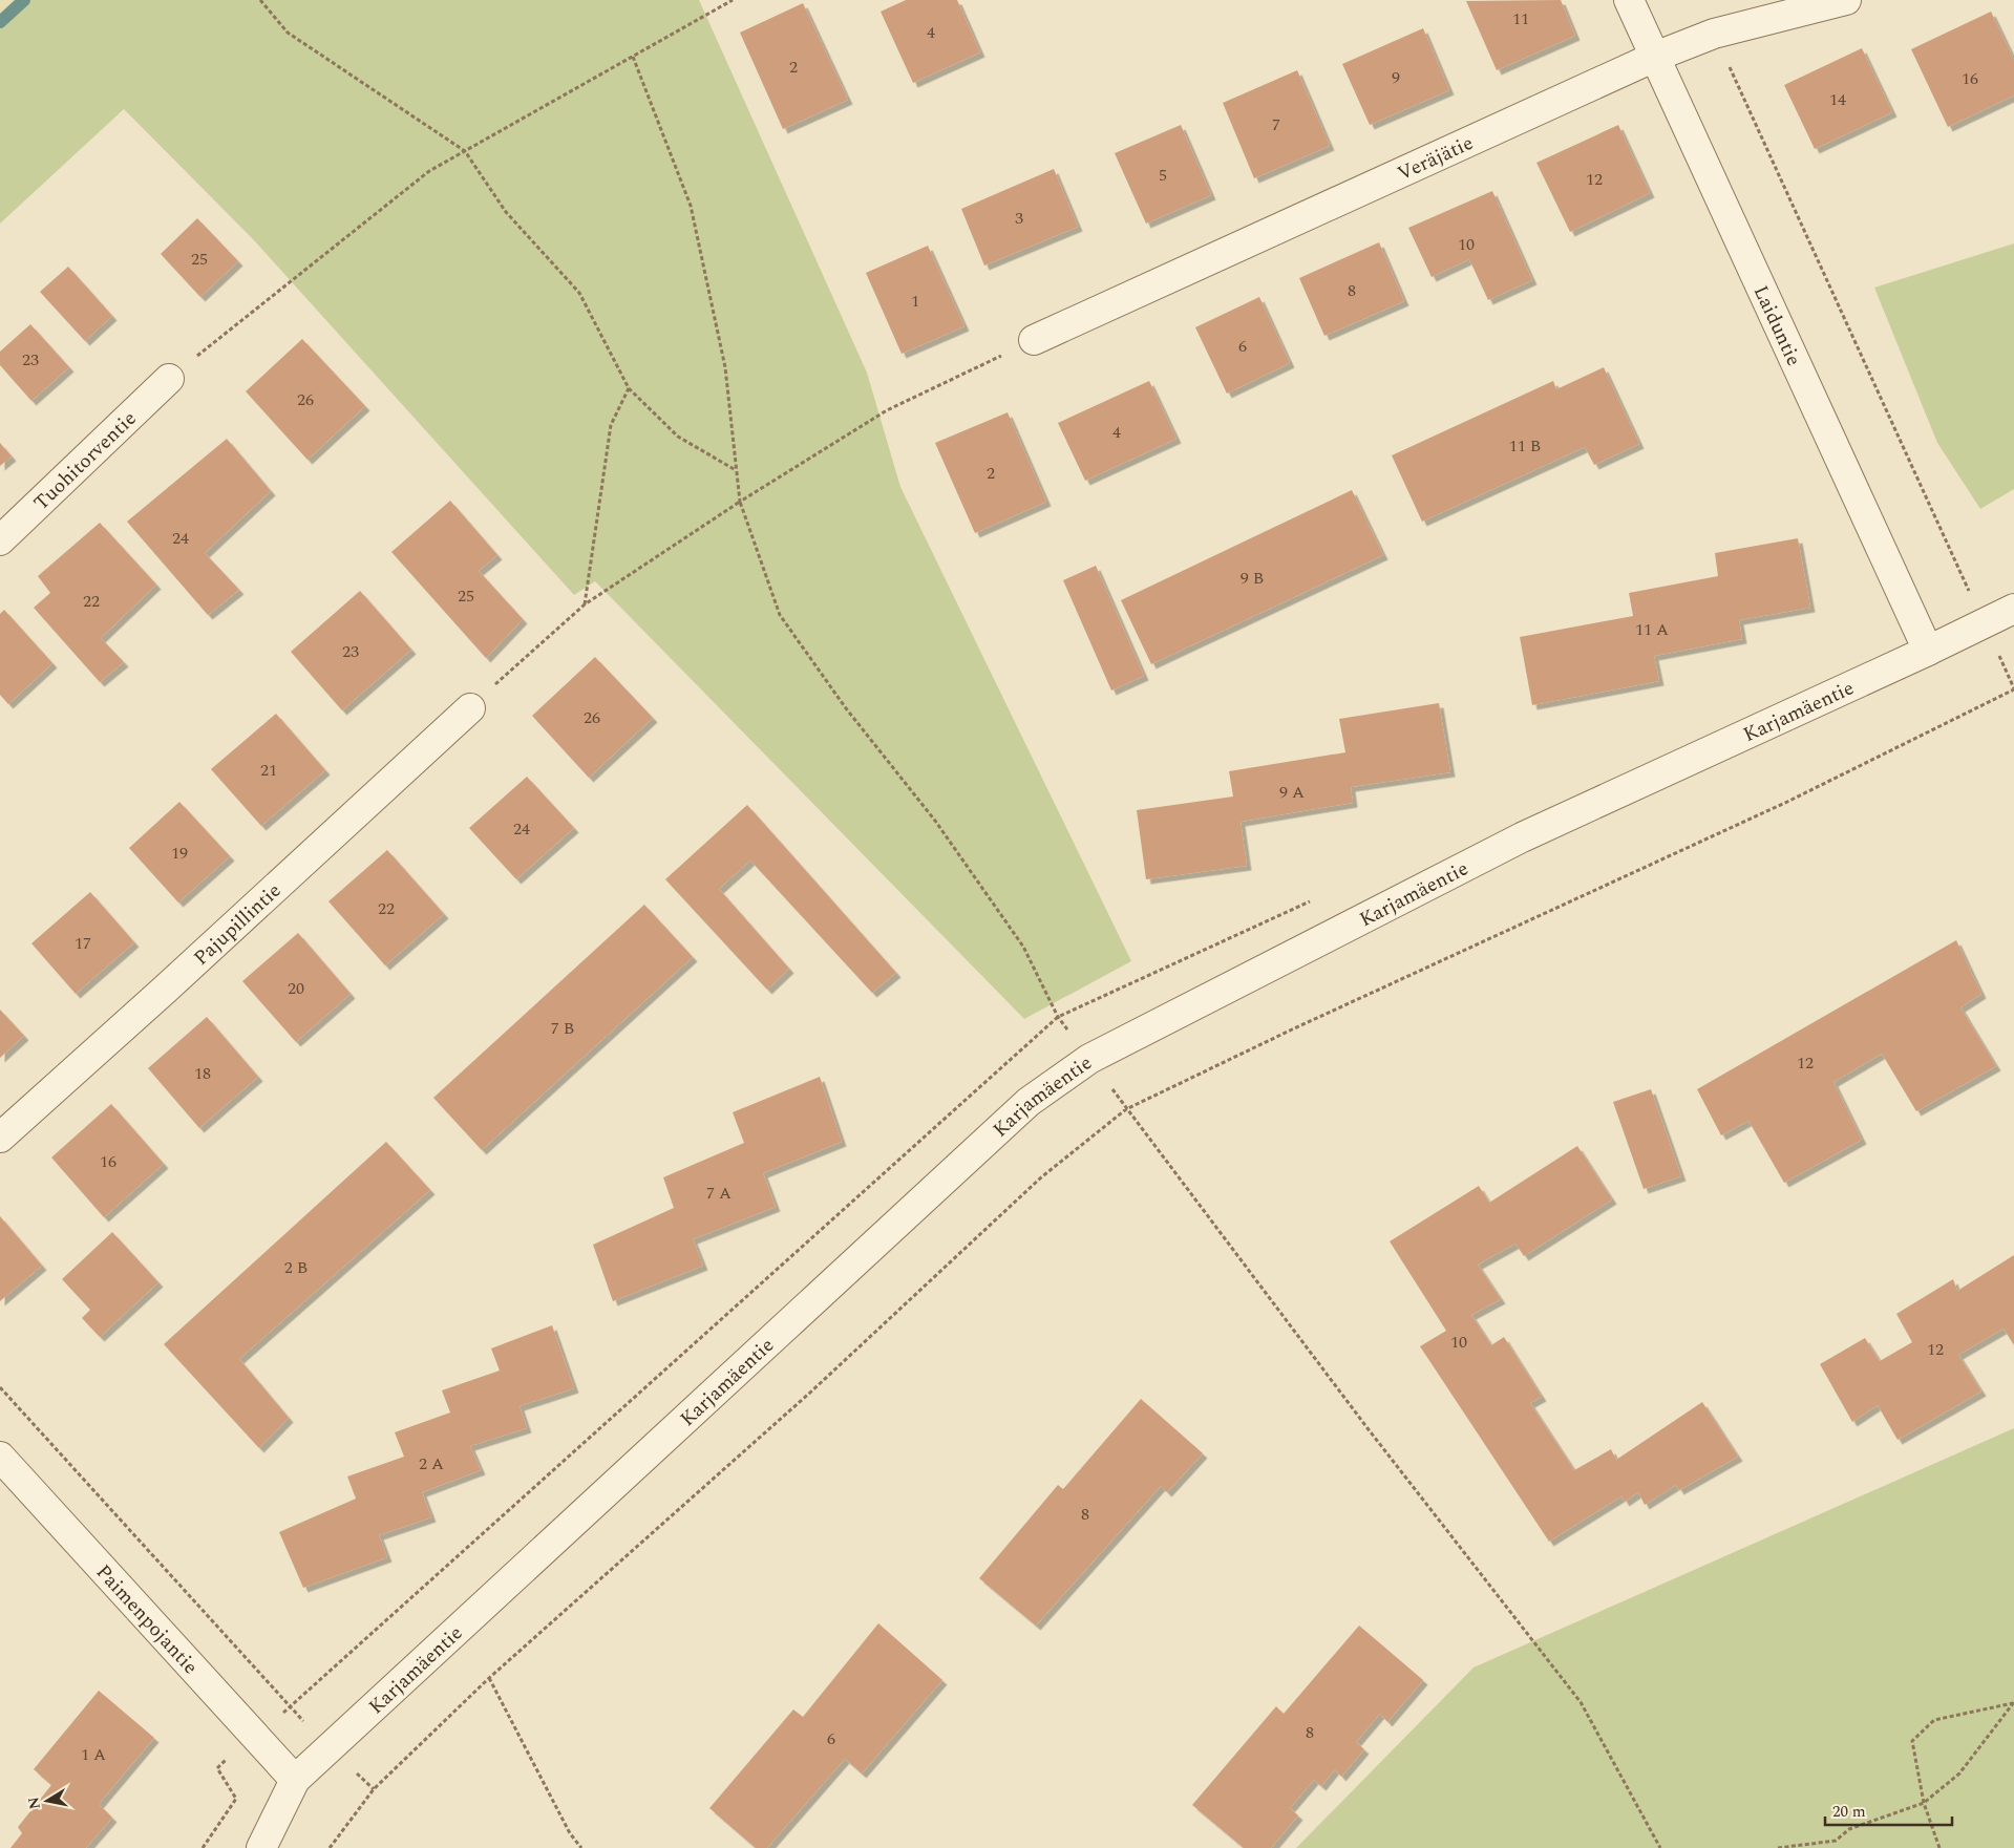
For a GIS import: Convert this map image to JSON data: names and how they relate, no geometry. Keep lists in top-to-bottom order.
{
  "streets": {
    "street": [
      "Veräjätie",
      "Laiduntie",
      "Tuohitorventie",
      "Karjamäentie",
      "Pajupillintie",
      "Paimenpojantie"
    ]
  },
  "crossings": [
    ["Veräjätie", "Laiduntie"],
    ["Laiduntie", "Karjamäentie"],
    ["Karjamäentie", "Paimenpojantie"]
  ],
  "house_numbers": [
    "11",
    "4",
    "2",
    "9",
    "16",
    "14",
    "7",
    "5",
    "12",
    "3",
    "10",
    "25",
    "8",
    "1",
    "6",
    "23",
    "26",
    "4",
    "11 B",
    "2",
    "24",
    "9 B",
    "25",
    "22",
    "11 A",
    "23",
    "26",
    "21",
    "9 A",
    "24",
    "19",
    "22",
    "17",
    "20",
    "7 B",
    "12",
    "18",
    "16",
    "7 A",
    "2 B",
    "10",
    "12",
    "2 A",
    "8",
    "8",
    "6",
    "1 A"
  ],
  "scale_bar": "20 m",
  "north": "left"
}
